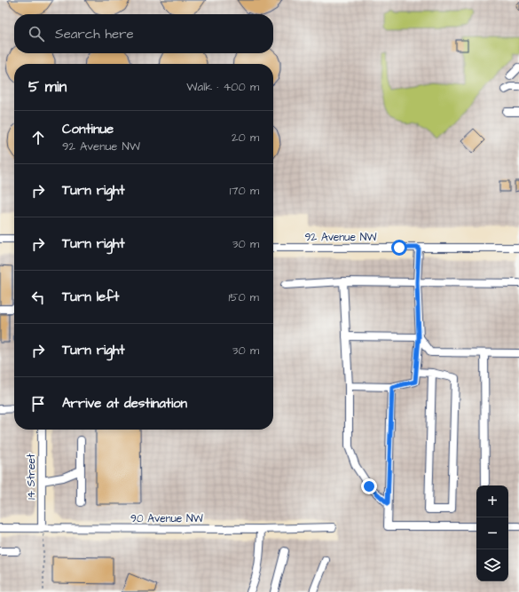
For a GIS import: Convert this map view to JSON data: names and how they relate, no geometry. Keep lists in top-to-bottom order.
{
  "streets": {
    "street": ["92 Avenue NW", "14 Street", "90 Avenue NW"]
  },
  "crossings": [
    ["14 Street", "90 Avenue NW"]
  ],
  "page": {
    "search": "Search here",
    "heading": ["5 min", "Walk · 400 m"],
    "list": [
      ["Continue", "92 Avenue NW", "20 m"],
      ["Turn right", "170 m"],
      ["Turn right", "30 m"],
      ["Turn left", "150 m"],
      ["Turn right", "30 m"],
      "Arrive at destination"
    ],
    "map_buttons": ["+", "−"]
  }
}
